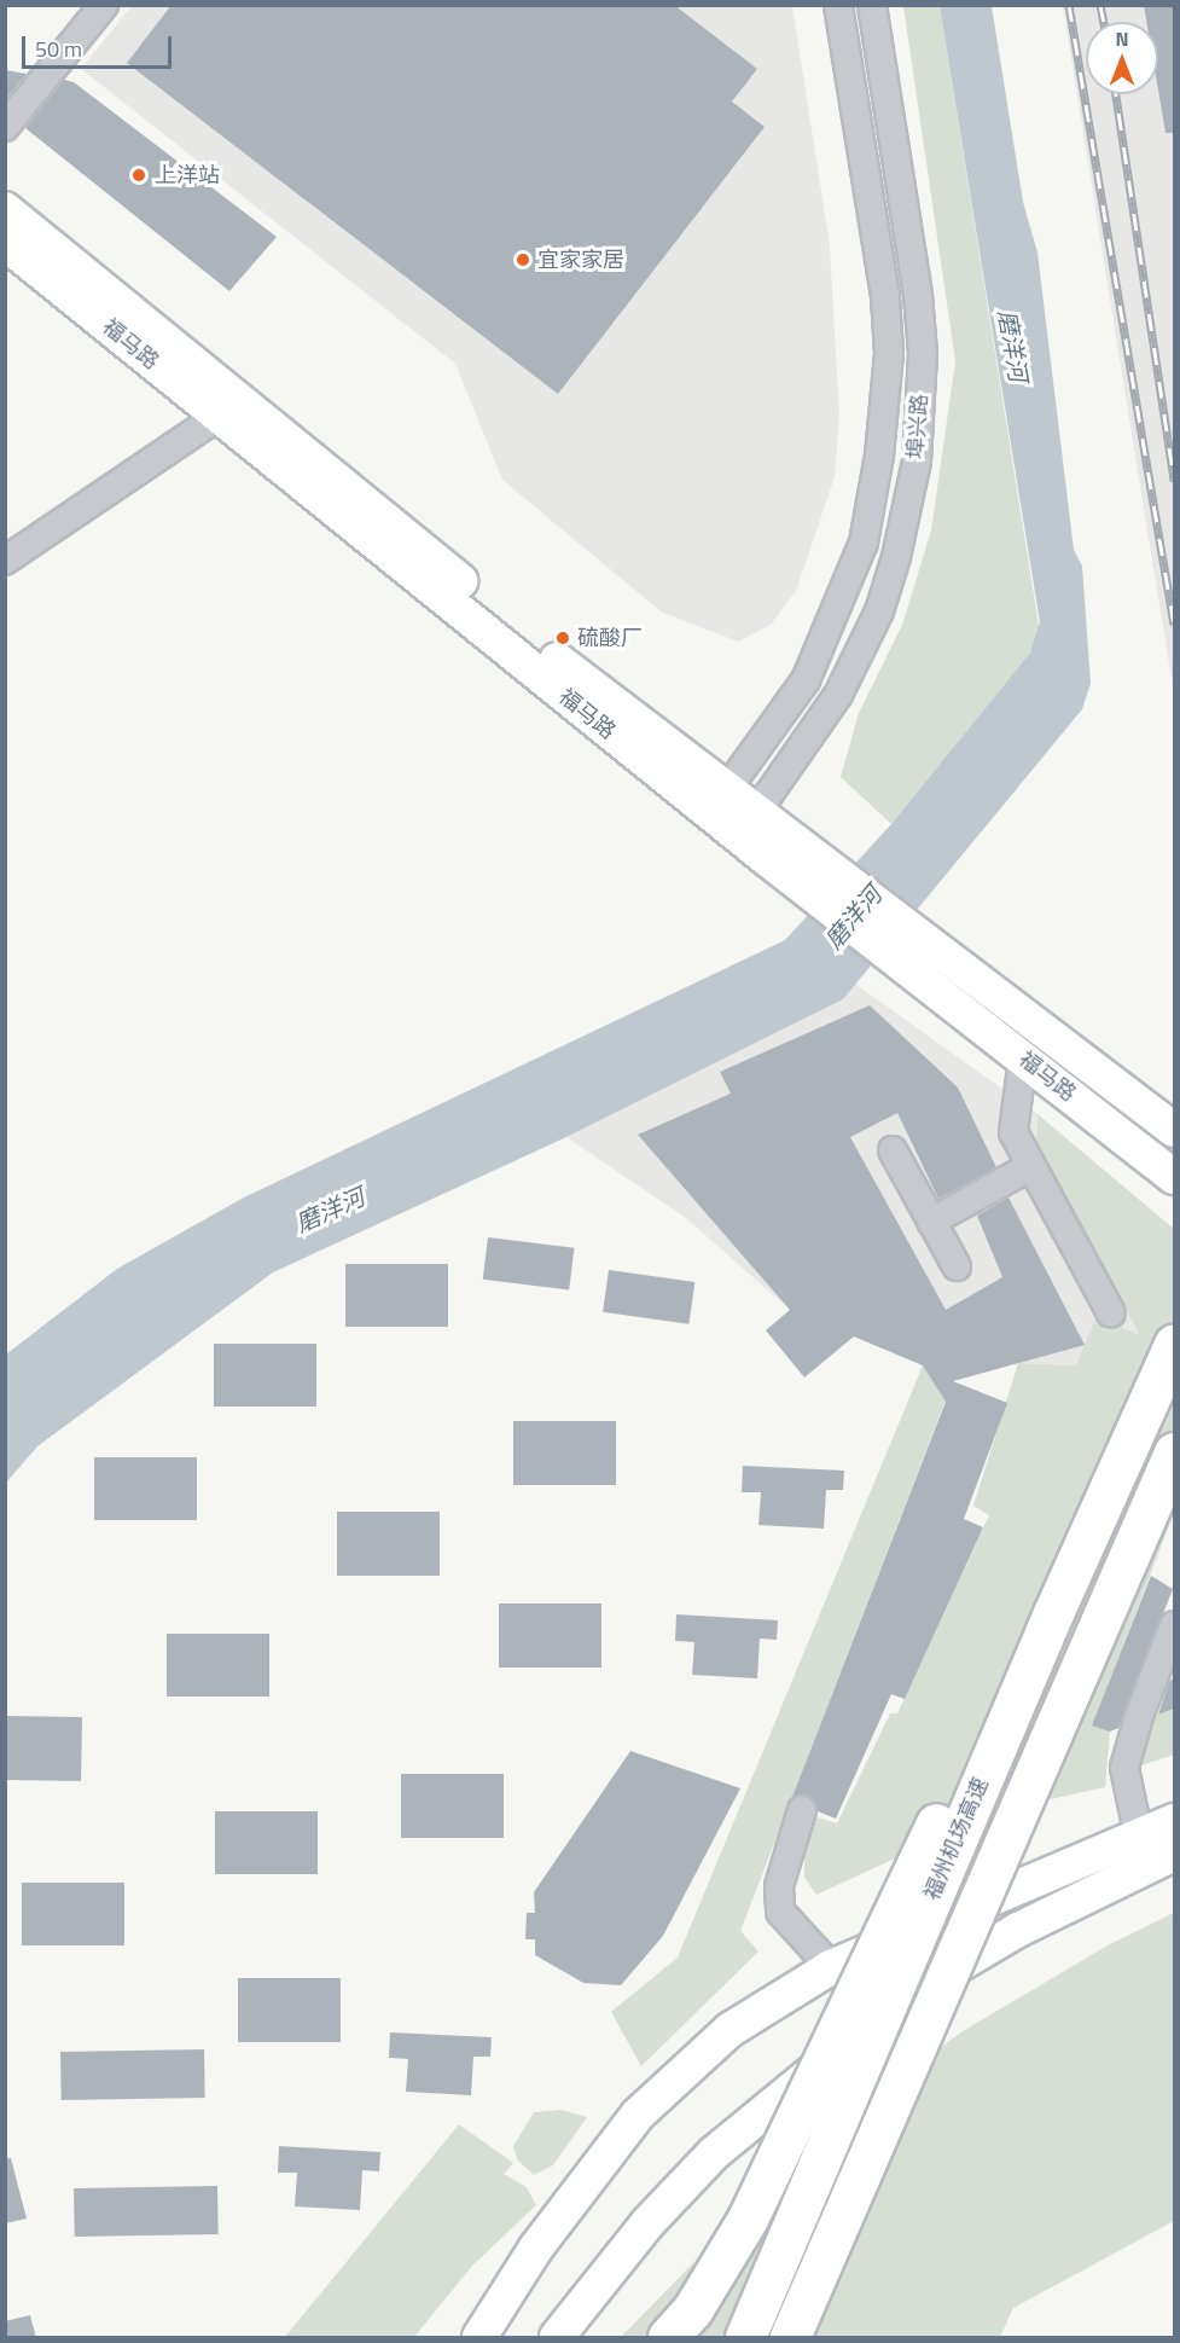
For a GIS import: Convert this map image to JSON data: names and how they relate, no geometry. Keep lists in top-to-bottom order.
{
  "streets": {
    "highway": ["福州机场高速"],
    "main road": ["福马路"],
    "street": ["埠兴路"]
  },
  "crossings": [
    ["福马路", "埠兴路"]
  ],
  "water": ["磨洋河"],
  "places": ["上洋站", "宜家家居", "硫酸厂"],
  "scale_bar": "50 m",
  "north": "top"
}
